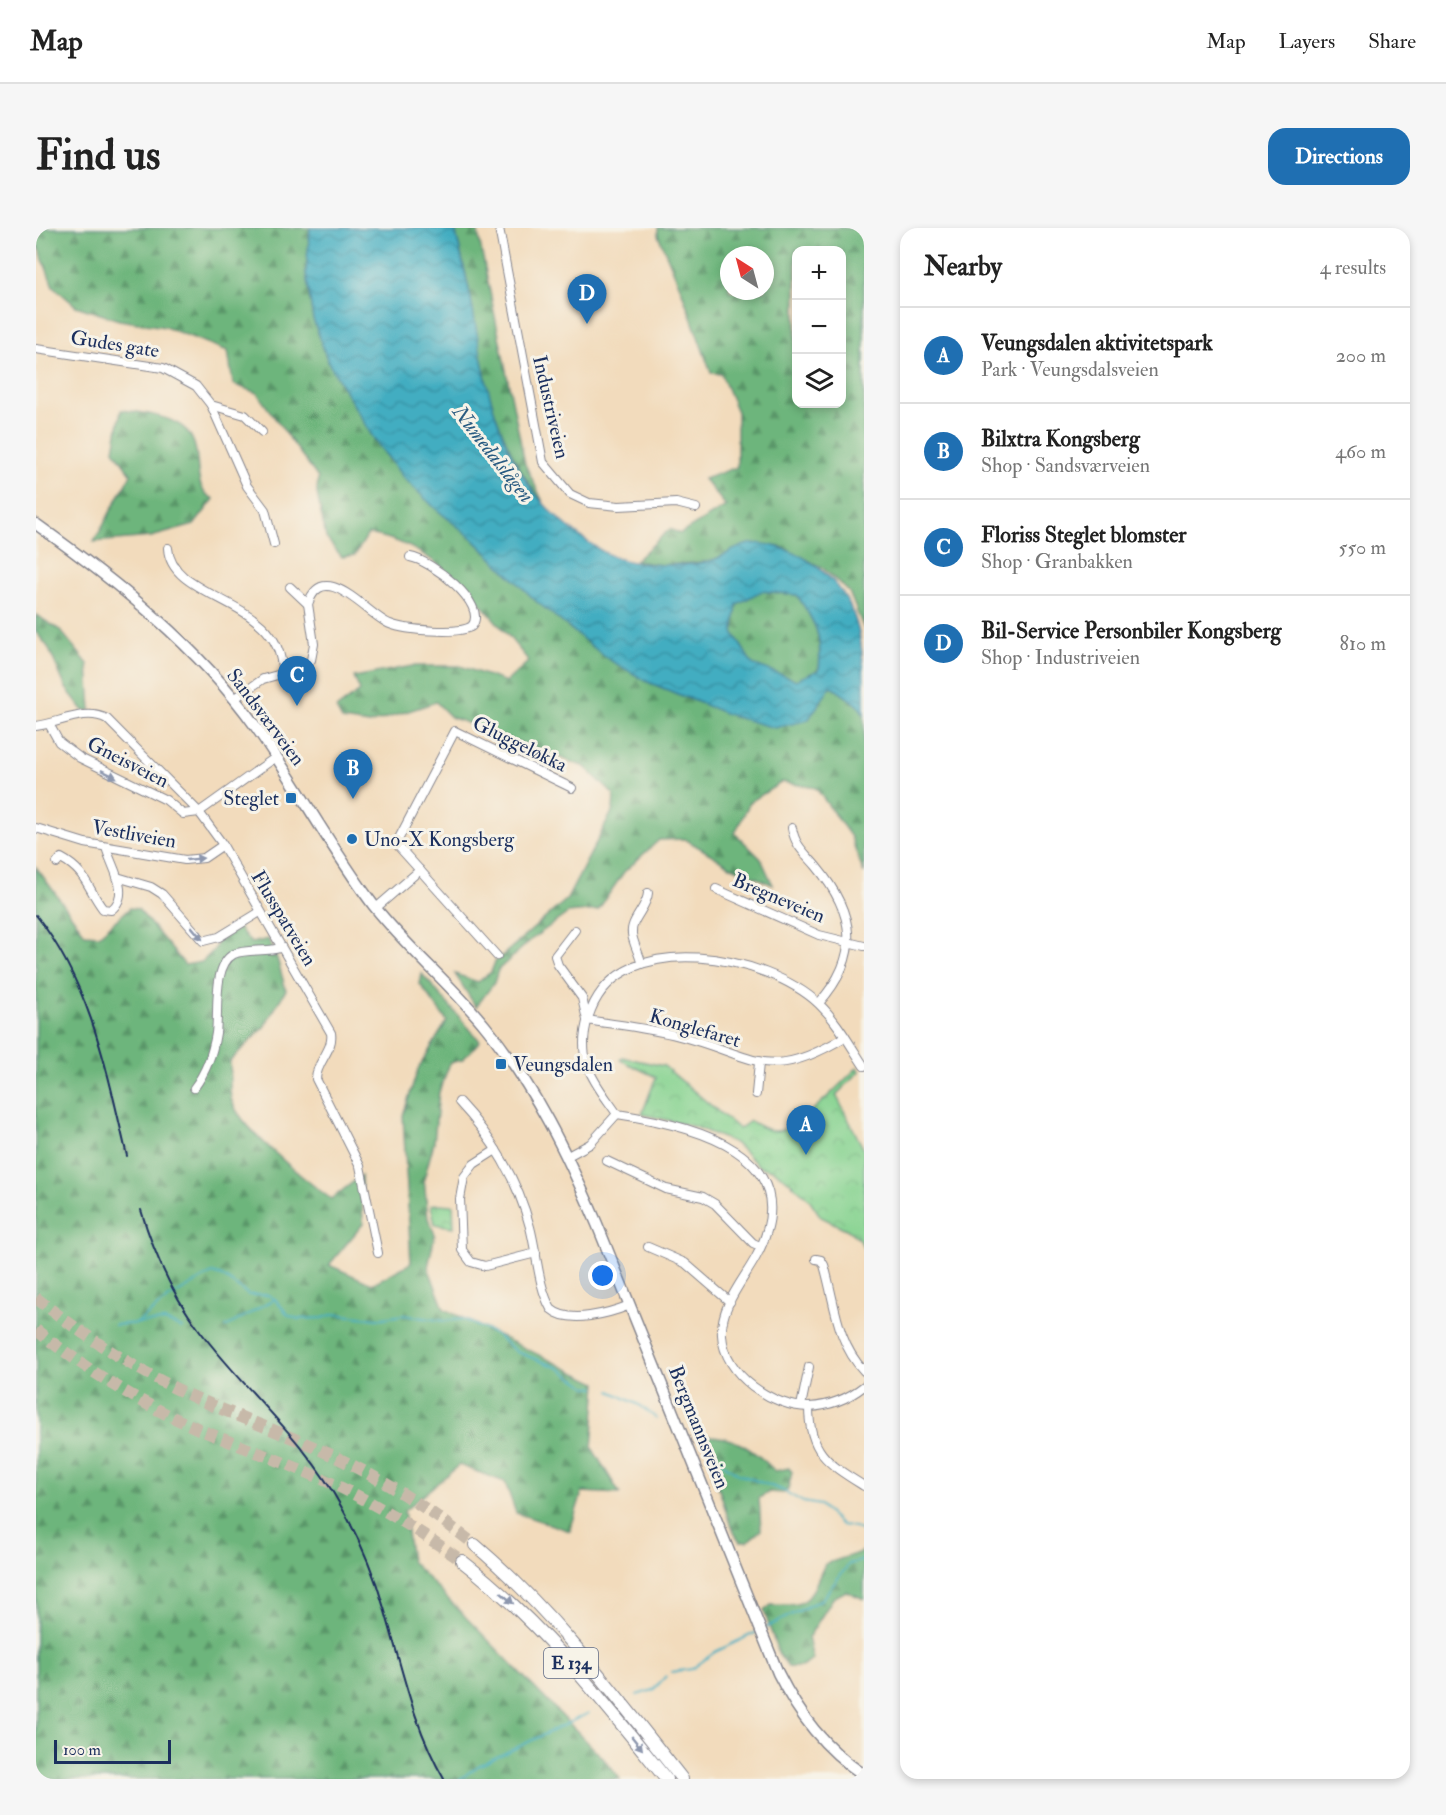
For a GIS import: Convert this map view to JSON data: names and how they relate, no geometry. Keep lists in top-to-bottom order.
{
  "streets": {
    "highway": ["E 134"],
    "main road": ["Sandsværveien", "Bergmannsveien"],
    "street": [
      "Gudes gate",
      "Industriveien",
      "Gluggeløkka",
      "Gneisveien",
      "Vestliveien",
      "Bregneveien",
      "Flusspatveien",
      "Konglefaret"
    ]
  },
  "crossings": [
    ["Sandsværveien", "Bergmannsveien"],
    ["Gneisveien", "Flusspatveien"],
    ["Vestliveien", "Flusspatveien"]
  ],
  "one_way": ["Gneisveien", "Vestliveien"],
  "water": ["Numedalslågen"],
  "places": {
    "transit": ["Steglet", "Veungsdalen"],
    "other": ["Uno-X Kongsberg"]
  },
  "scale_bar": "100 m",
  "north": "top left",
  "page": {
    "header": "Map",
    "nav": ["Map", "Layers", "Share"],
    "buttons": "Directions",
    "title": "Find us",
    "heading": ["Nearby", "4 results"],
    "map_buttons": ["+", "−"],
    "pins": [
      "D",
      "C",
      "B",
      "A"
    ],
    "list": [
      {
        "mark": "A",
        "name": "Veungsdalen aktivitetspark",
        "note": "Park · Veungsdalsveien",
        "value": "200 m"
      },
      {
        "mark": "B",
        "name": "Bilxtra Kongsberg",
        "note": "Shop · Sandsværveien",
        "value": "460 m"
      },
      {
        "mark": "C",
        "name": "Floriss Steglet blomster",
        "note": "Shop · Granbakken",
        "value": "550 m"
      },
      {
        "mark": "D",
        "name": "Bil-Service Personbiler Kongsberg",
        "note": "Shop · Industriveien",
        "value": "810 m"
      }
    ],
    "scale": "100 m"
  }
}
